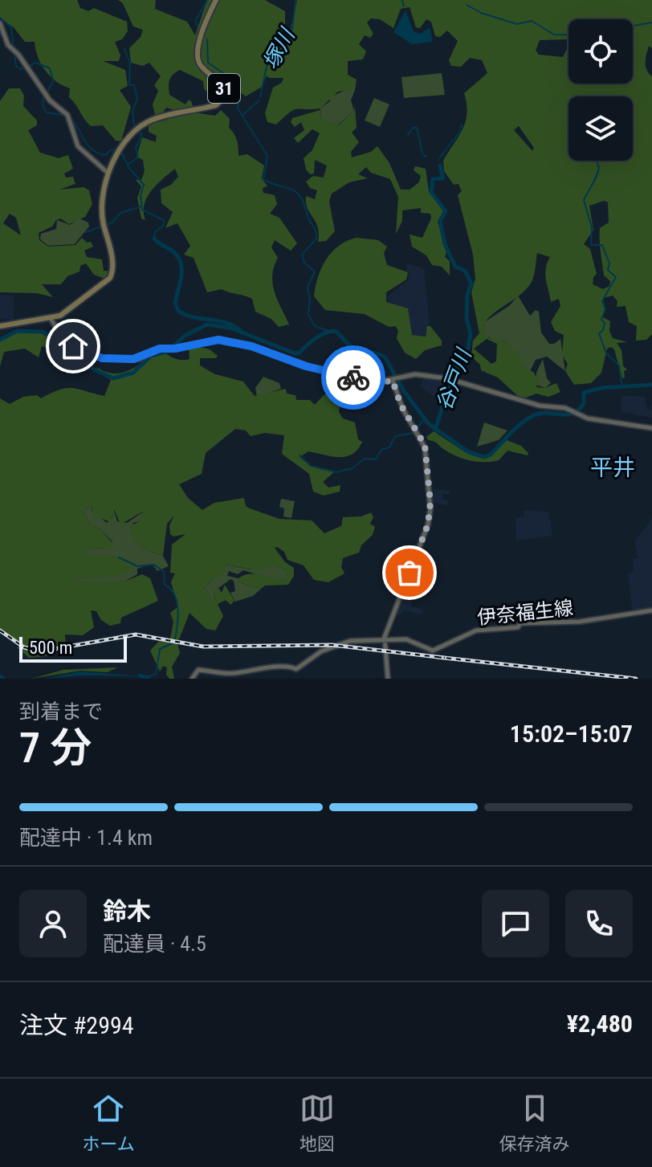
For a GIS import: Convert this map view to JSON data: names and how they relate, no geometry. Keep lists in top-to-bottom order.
{
  "streets": {
    "main road": ["31", "伊奈福生線"]
  },
  "districts": ["平井"],
  "water": ["塚川", "谷戸川"],
  "scale_bar": "500 m",
  "page": {
    "scale": "500 m",
    "heading": ["7 分", "到着まで", "15:02–15:07"],
    "panel": [
      "鈴木",
      "配達員 · 4.5",
      "注文 #2994",
      "¥2,480"
    ],
    "bar": "配達中 · 1.4 km",
    "tabs": ["ホーム", "地図", "保存済み"]
  }
}
